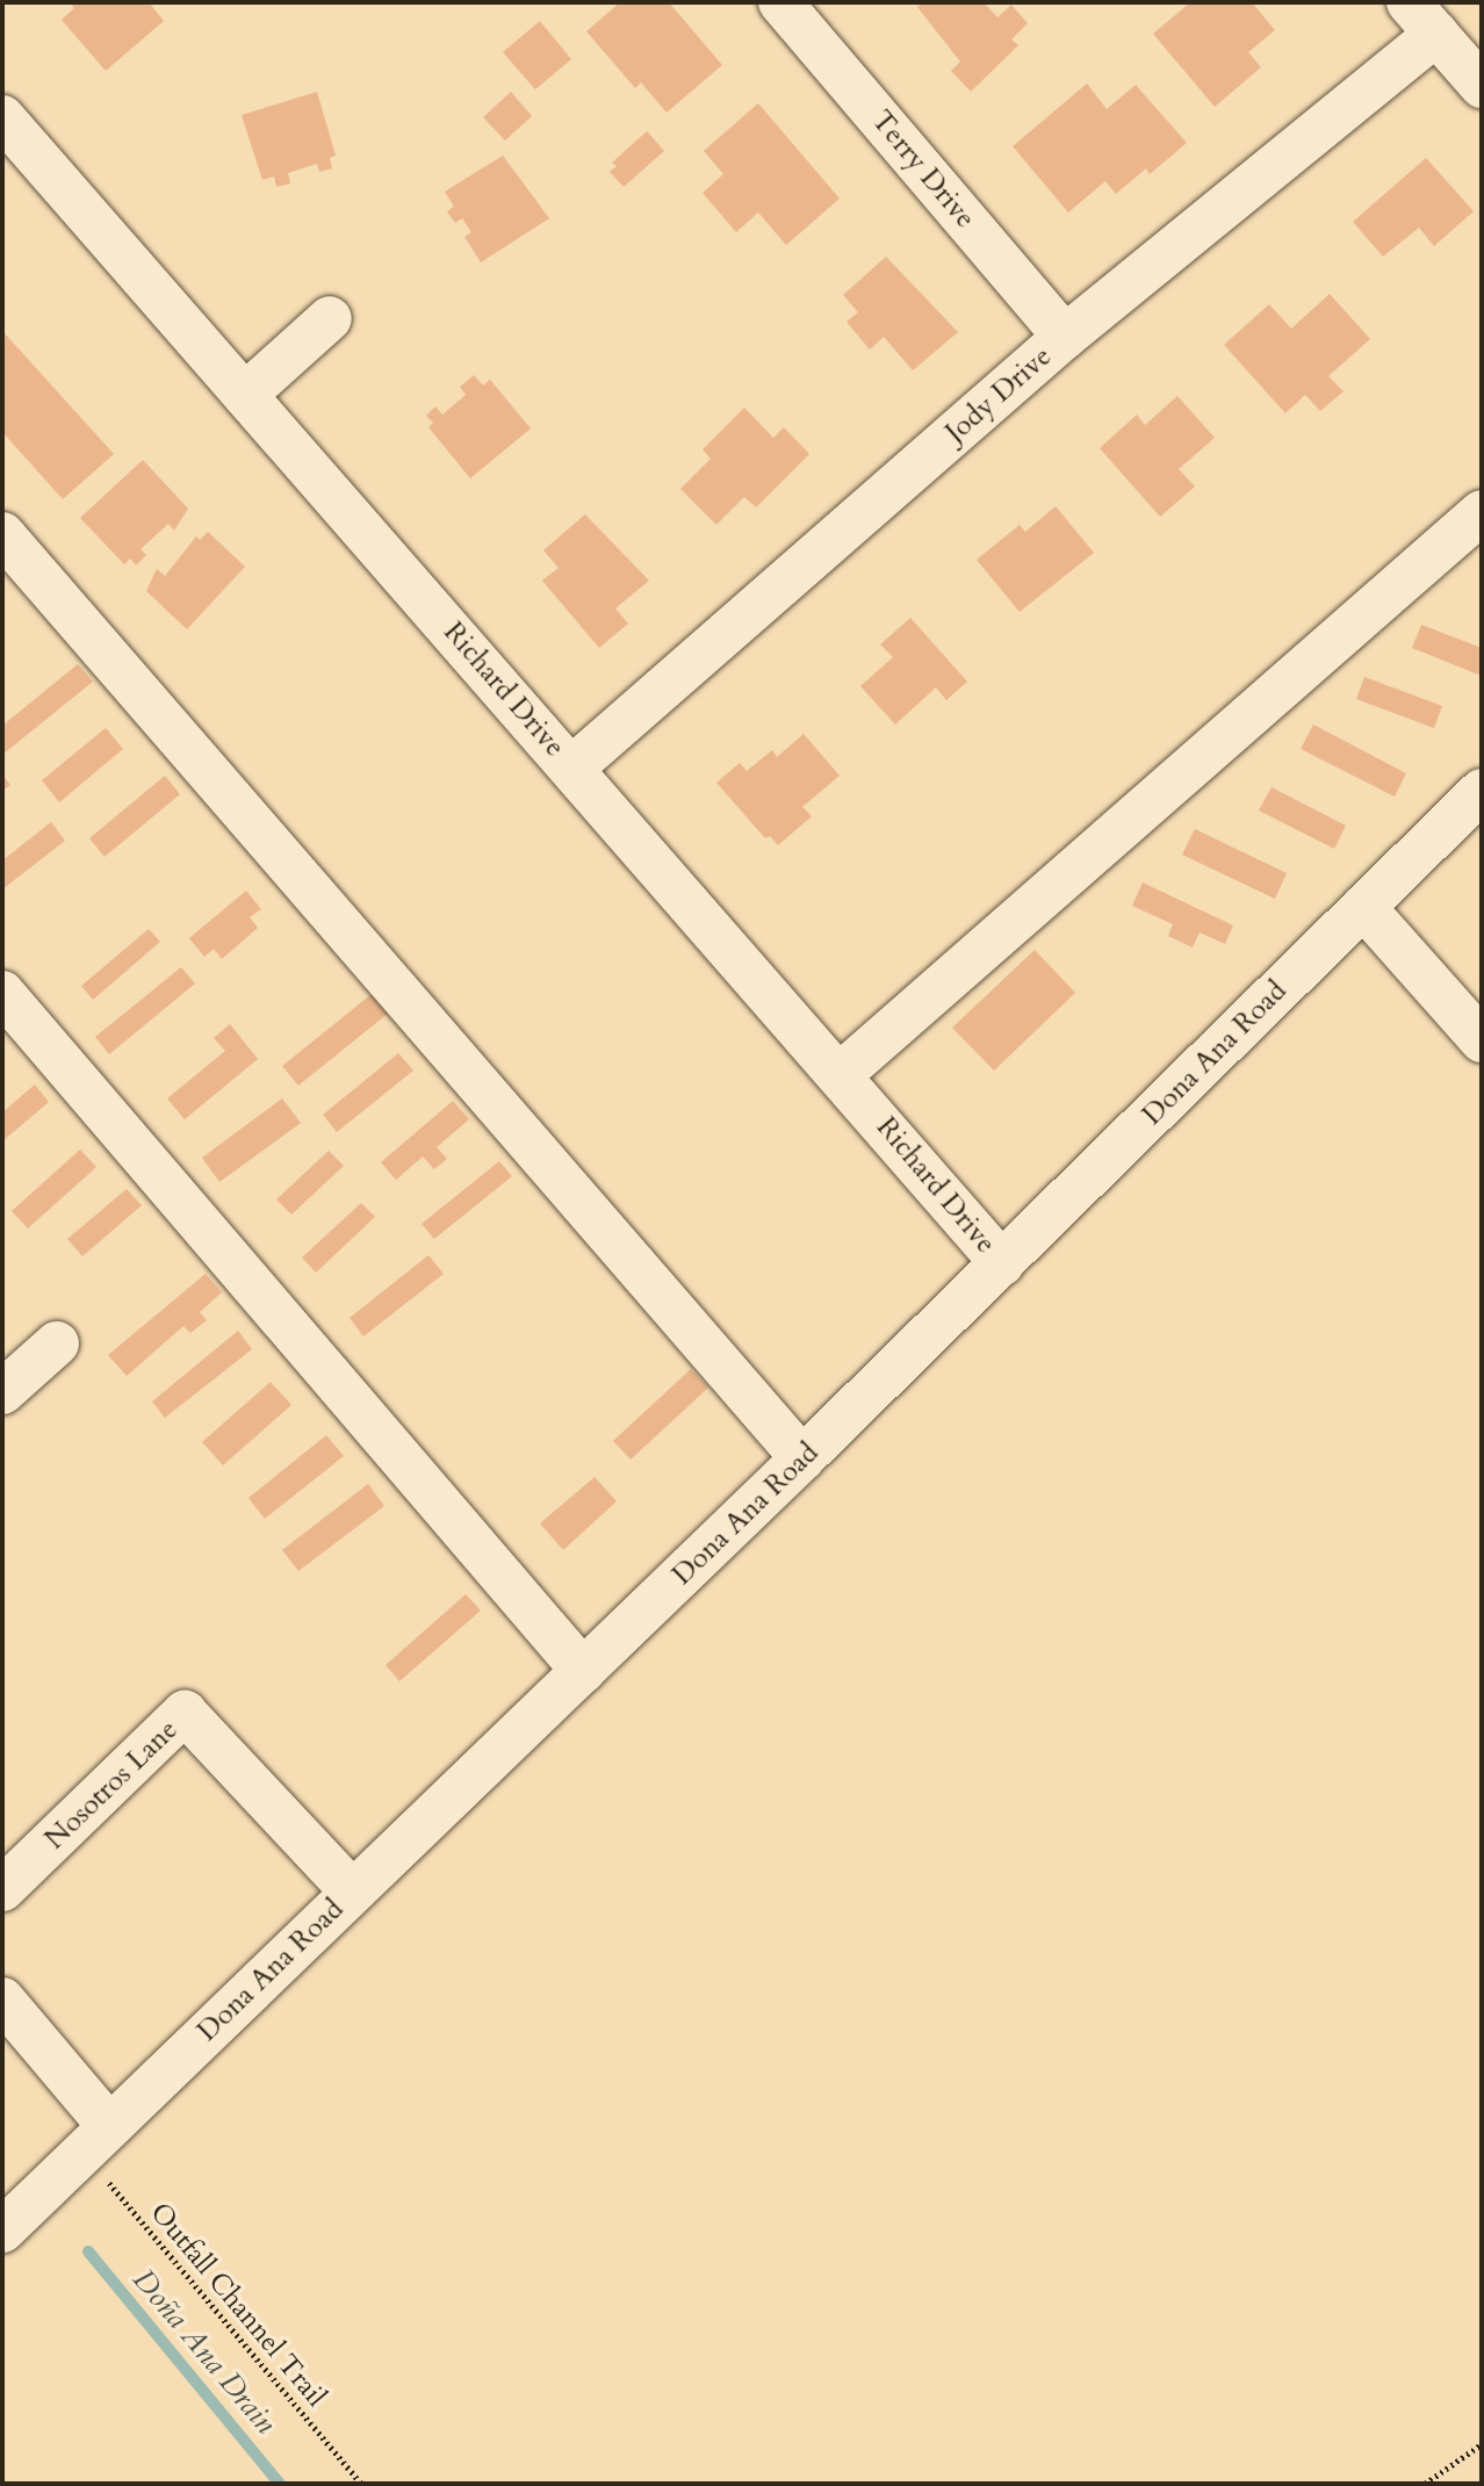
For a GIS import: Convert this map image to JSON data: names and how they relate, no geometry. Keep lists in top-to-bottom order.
{
  "streets": {
    "street": [
      "Terry Drive",
      "Jody Drive",
      "Richard Drive",
      "Dona Ana Road",
      "Nosotros Lane"
    ],
    "path": ["Outfall Channel Trail"]
  },
  "crossings": [
    ["Terry Drive", "Jody Drive"],
    ["Jody Drive", "Richard Drive"],
    ["Richard Drive", "Dona Ana Road"],
    ["Dona Ana Road", "Nosotros Lane"],
    ["Dona Ana Road", "Outfall Channel Trail"]
  ],
  "water": ["Doña Ana Drain"]
}
